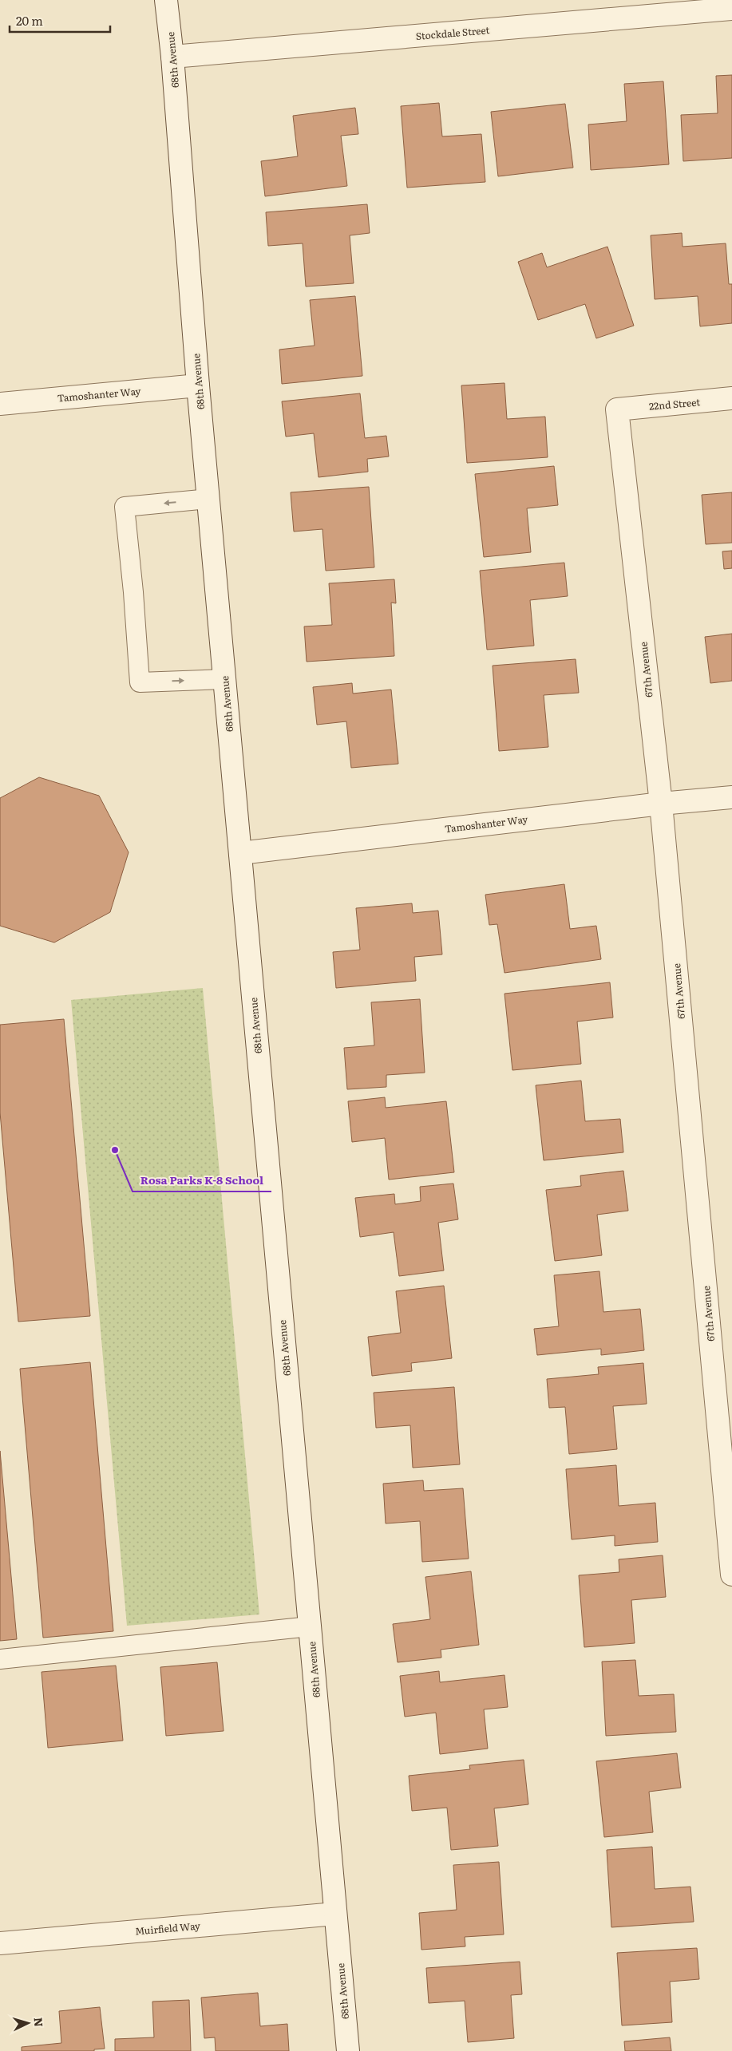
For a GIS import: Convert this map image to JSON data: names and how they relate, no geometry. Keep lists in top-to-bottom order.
{
  "streets": {
    "street": [
      "Stockdale Street",
      "68th Avenue",
      "Tamoshanter Way",
      "22nd Street",
      "67th Avenue",
      "Muirfield Way"
    ]
  },
  "crossings": [
    ["Stockdale Street", "68th Avenue"],
    ["68th Avenue", "Tamoshanter Way"],
    ["68th Avenue", "Muirfield Way"],
    ["Tamoshanter Way", "67th Avenue"],
    ["22nd Street", "67th Avenue"]
  ],
  "places": ["Rosa Parks K-8 School"],
  "scale_bar": "20 m",
  "north": "right"
}
